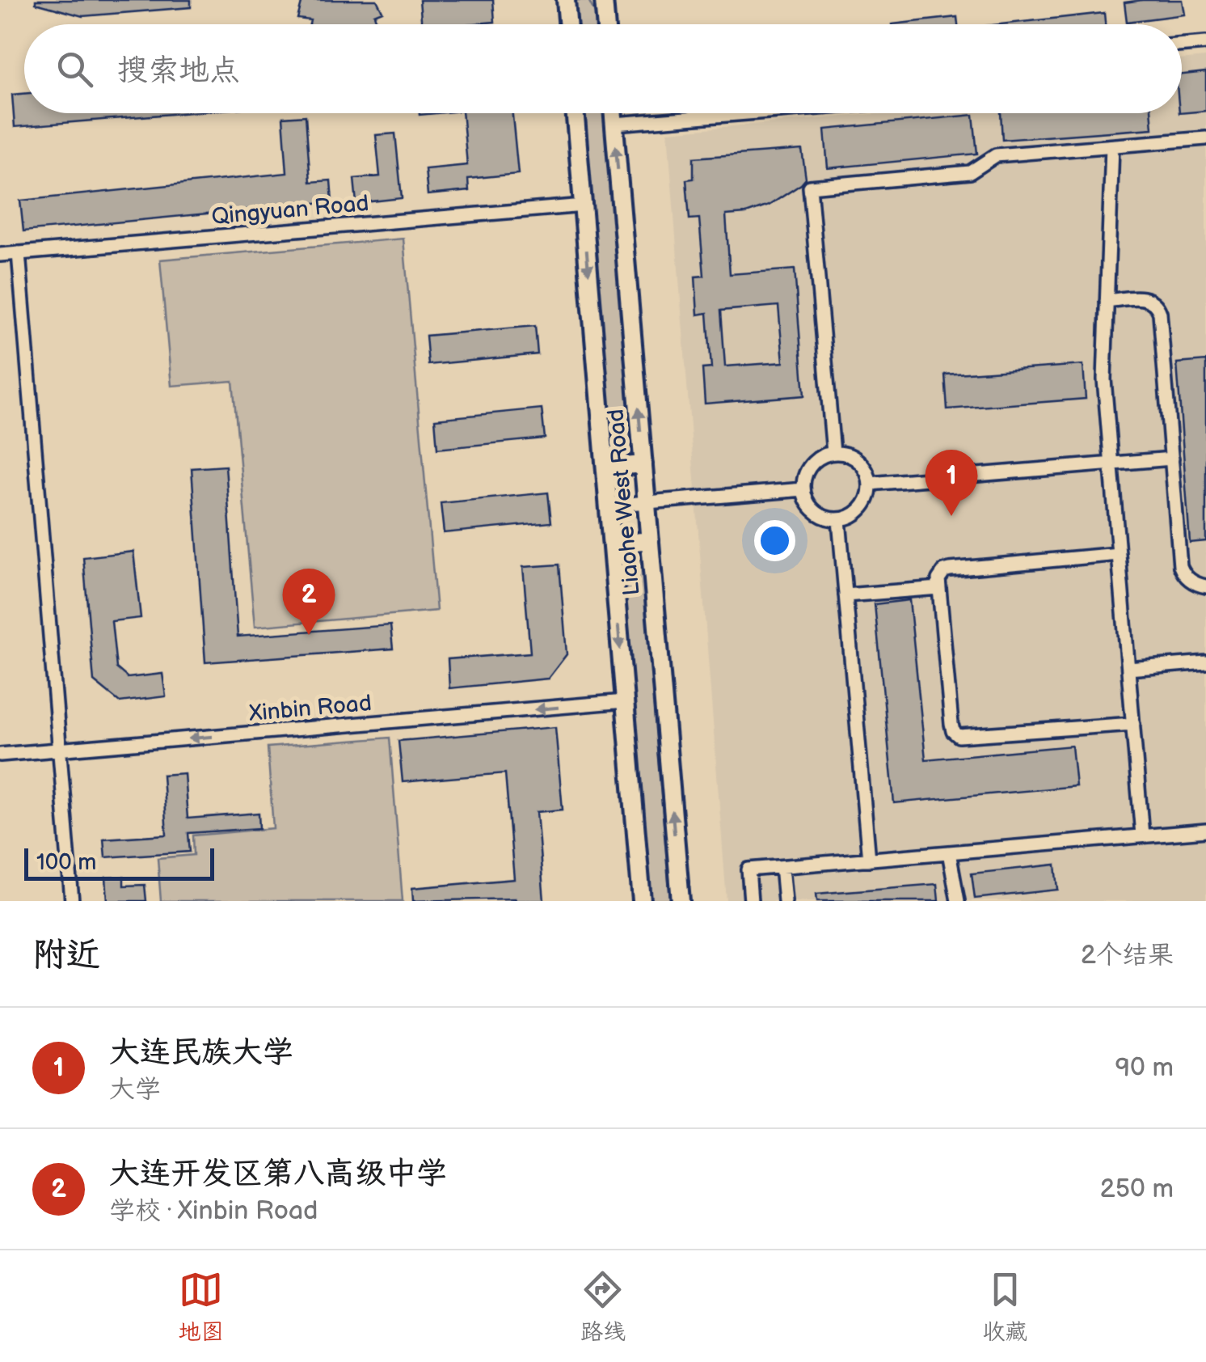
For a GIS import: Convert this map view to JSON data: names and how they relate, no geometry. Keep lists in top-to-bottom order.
{
  "streets": {
    "street": ["Qingyuan Road", "Liaohe West Road", "Xinbin Road"]
  },
  "crossings": [
    ["Qingyuan Road", "Liaohe West Road"],
    ["Liaohe West Road", "Xinbin Road"]
  ],
  "one_way": ["Xinbin Road"],
  "scale_bar": "100 m",
  "page": {
    "search": "搜索地点",
    "pins": ["1", "2"],
    "scale": "100 m",
    "heading": ["附近", "2个结果"],
    "list": [
      {
        "mark": "1",
        "name": "大连民族大学",
        "note": "大学",
        "value": "90 m"
      },
      {
        "mark": "2",
        "name": "大连开发区第八高级中学",
        "note": "学校 · Xinbin Road",
        "value": "250 m"
      }
    ],
    "nav": ["地图", "路线", "收藏"]
  }
}
